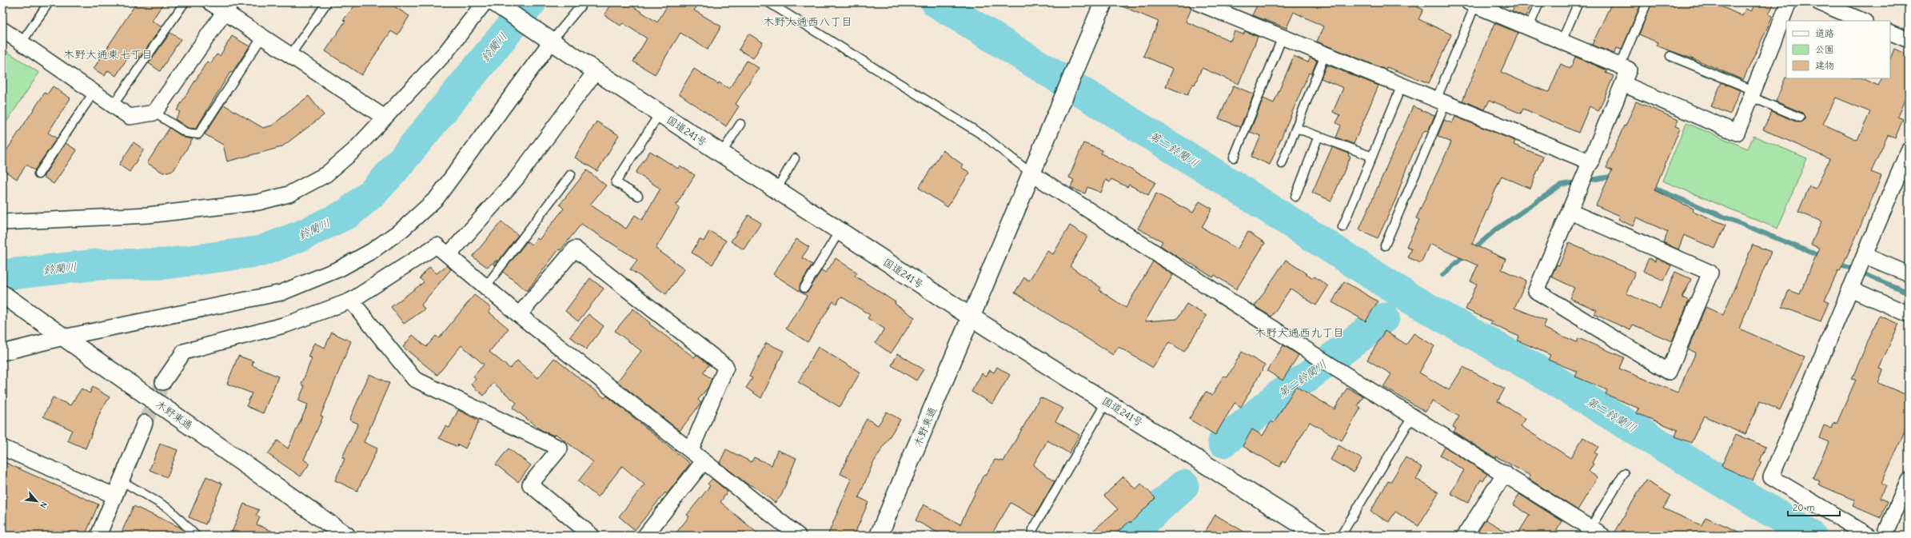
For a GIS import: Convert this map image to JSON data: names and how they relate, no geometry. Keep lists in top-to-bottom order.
{
  "streets": {
    "main road": ["国道241号", "木野東通"]
  },
  "crossings": [
    ["国道241号", "木野東通"]
  ],
  "districts": ["木野大通西八丁目", "木野大通東七丁目", "木野大通西九丁目"],
  "water": ["鈴蘭川", "第二鈴蘭川"],
  "legend": ["道路", "公園", "建物"],
  "scale_bar": "20 m",
  "north": "bottom right"
}
